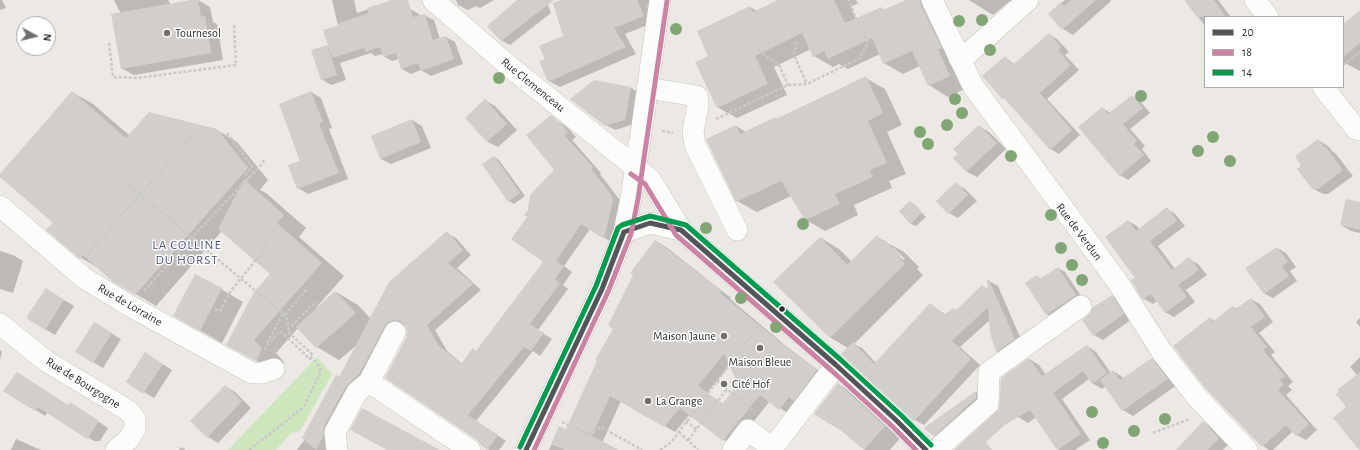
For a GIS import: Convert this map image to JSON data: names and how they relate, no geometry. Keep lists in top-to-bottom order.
{
  "streets": {
    "street": [
      "Rue Clemenceau",
      "Rue de Verdun",
      "Rue de Lorraine",
      "Rue de Bourgogne"
    ]
  },
  "districts": ["LA COLLINE DU HORST"],
  "places": [
    "Tournesol",
    "Maison Jaune",
    "Maison Bleue",
    "Cité Hof",
    "La Grange"
  ],
  "lines": ["transit line 18", "transit line 14", "transit line 20"],
  "legend": ["20", "18", "14"],
  "north": "right"
}
